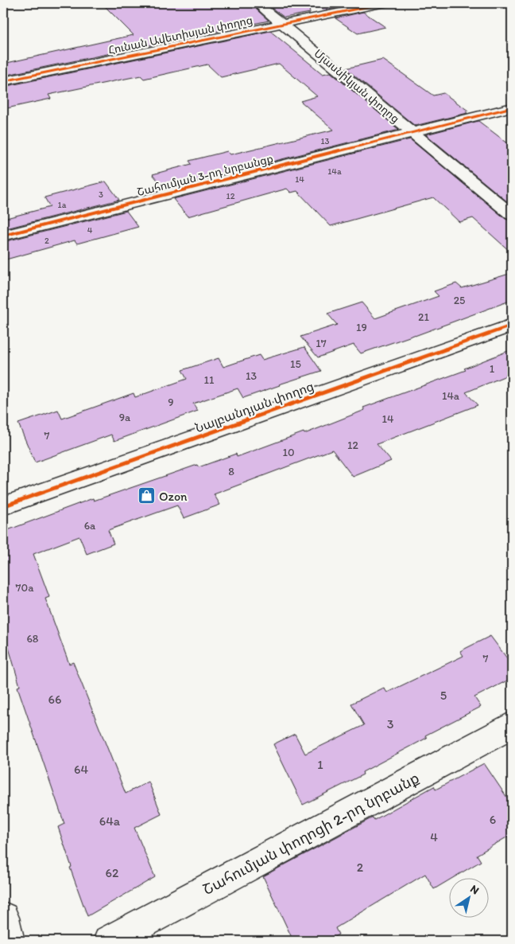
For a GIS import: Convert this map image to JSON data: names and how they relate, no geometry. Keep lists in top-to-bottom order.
{
  "streets": {
    "street": [
      "Հունան Ավետիսյան փողոց",
      "Մյասնիկյան փողոց",
      "Շահումյան 3-րդ նրբանցք",
      "Նալբանդյան փողոց",
      "Շահումյան փողոցի 2-րդ նրբանք"
    ]
  },
  "crossings": [
    ["Հունան Ավետիսյան փողոց", "Մյասնիկյան փողոց"],
    ["Մյասնիկյան փողոց", "Շահումյան 3-րդ նրբանցք"]
  ],
  "places": {
    "shop": ["Ozon"]
  },
  "house_numbers": [
    "13",
    "14a",
    "14",
    "3",
    "12",
    "1a",
    "4",
    "2",
    "25",
    "21",
    "19",
    "17",
    "15",
    "1",
    "13",
    "11",
    "14a",
    "9",
    "9a",
    "14",
    "7",
    "12",
    "10",
    "8",
    "6a",
    "70a",
    "68",
    "7",
    "5",
    "66",
    "3",
    "1",
    "64",
    "6",
    "64a",
    "4",
    "2",
    "62"
  ],
  "north": "top right"
}
